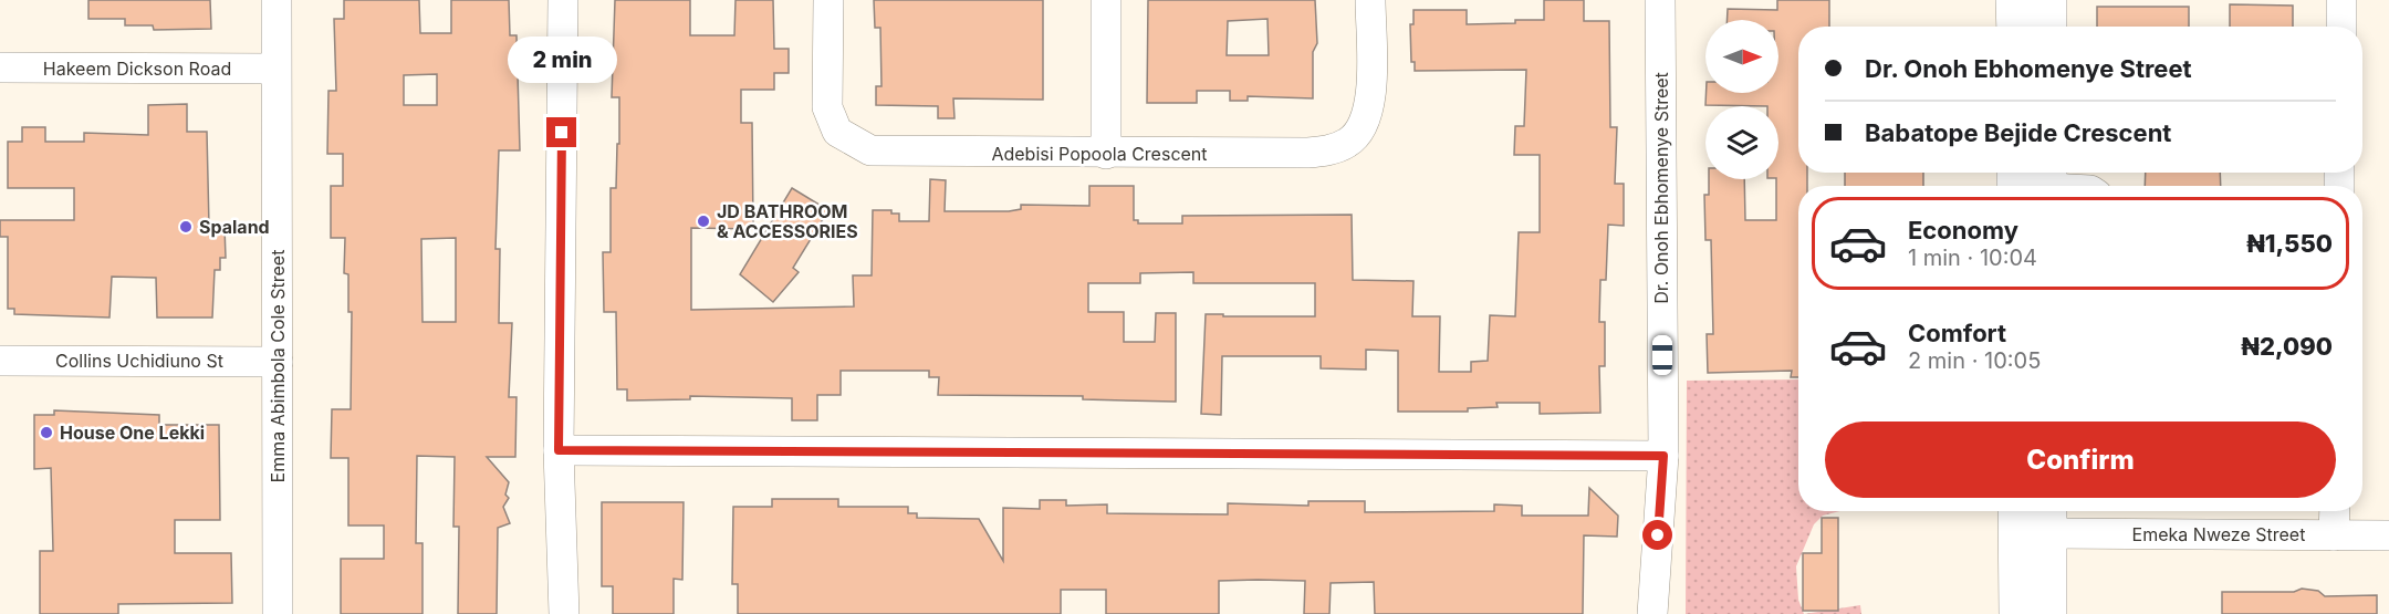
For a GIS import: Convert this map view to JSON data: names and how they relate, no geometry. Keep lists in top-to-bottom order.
{
  "streets": {
    "street": [
      "Hakeem Dickson Road",
      "Adebisi Popoola Crescent",
      "Dr. Onoh Ebhomenye Street",
      "Collins Uchidiuno St",
      "Emma Abimbola Cole Street",
      "Emeka Nweze Street"
    ]
  },
  "crossings": [
    ["Hakeem Dickson Road", "Emma Abimbola Cole Street"],
    ["Collins Uchidiuno St", "Emma Abimbola Cole Street"]
  ],
  "places": ["JD BATHROOM & ACCESSORIES", "Spaland", "House One Lekki"],
  "north": "right",
  "page": {
    "banner": ["Dr. Onoh Ebhomenye Street", "Babatope Bejide Crescent"],
    "bubble": "2 min",
    "list": [
      {
        "name": "Economy",
        "note": "1 min · 10:04",
        "value": "₦1,550"
      },
      {
        "name": "Comfort",
        "note": "2 min · 10:05",
        "value": "₦2,090"
      }
    ],
    "buttons": "Confirm"
  }
}
